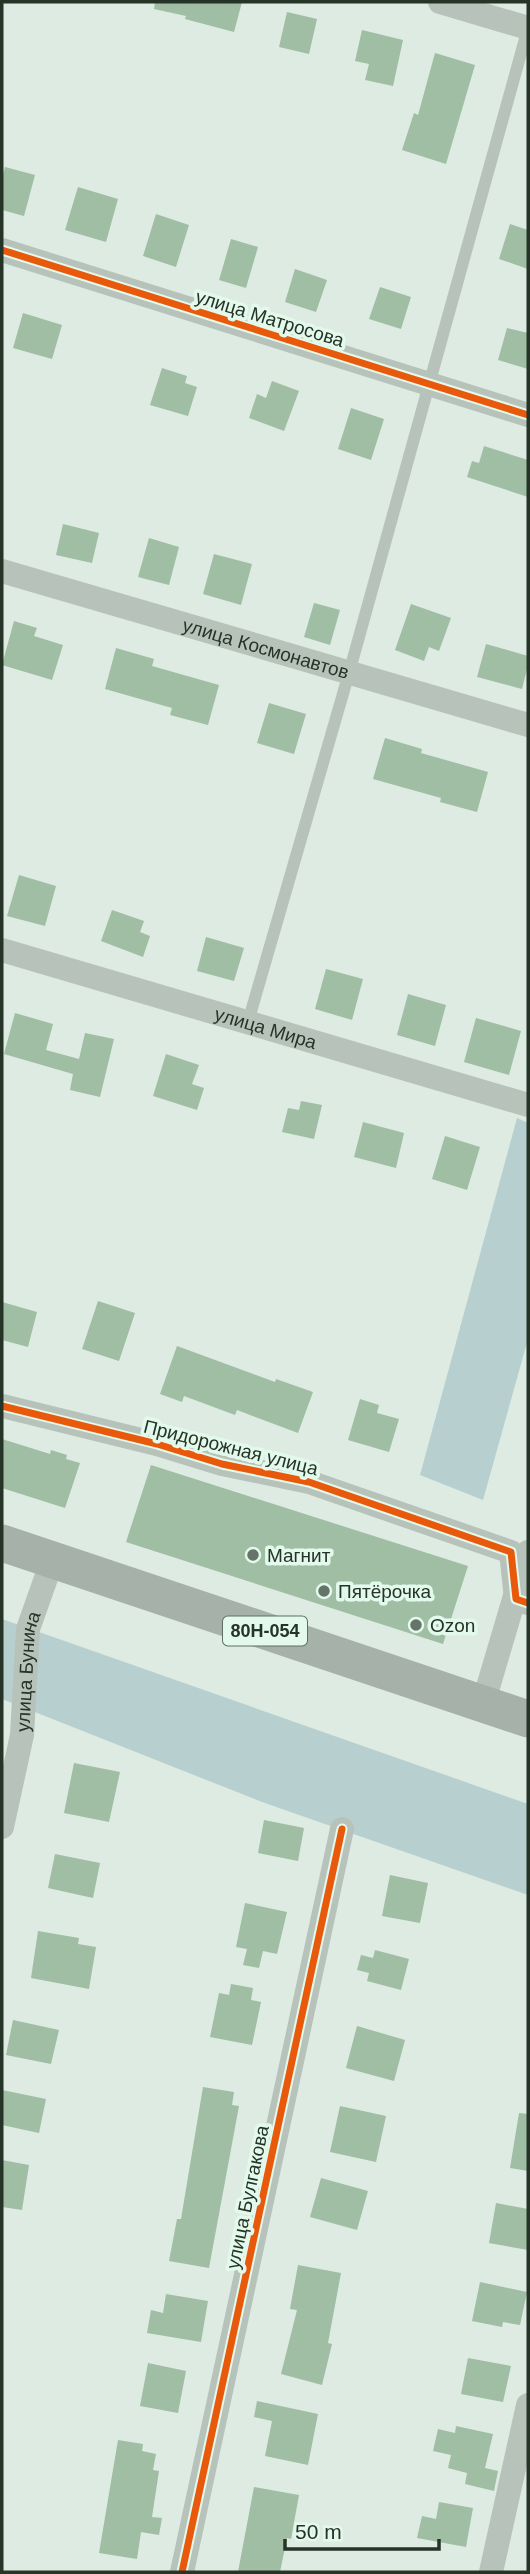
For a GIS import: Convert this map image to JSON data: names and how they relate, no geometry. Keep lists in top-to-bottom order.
{
  "streets": {
    "main road": ["80Н-054"],
    "street": [
      "улица Матросова",
      "улица Космонавтов",
      "улица Мира",
      "Придорожная улица",
      "улица Бунина",
      "улица Булгакова"
    ]
  },
  "crossings": [
    ["80Н-054", "улица Бунина"]
  ],
  "places": ["Магнит", "Пятёрочка", "Ozon"],
  "scale_bar": "50 m"
}
